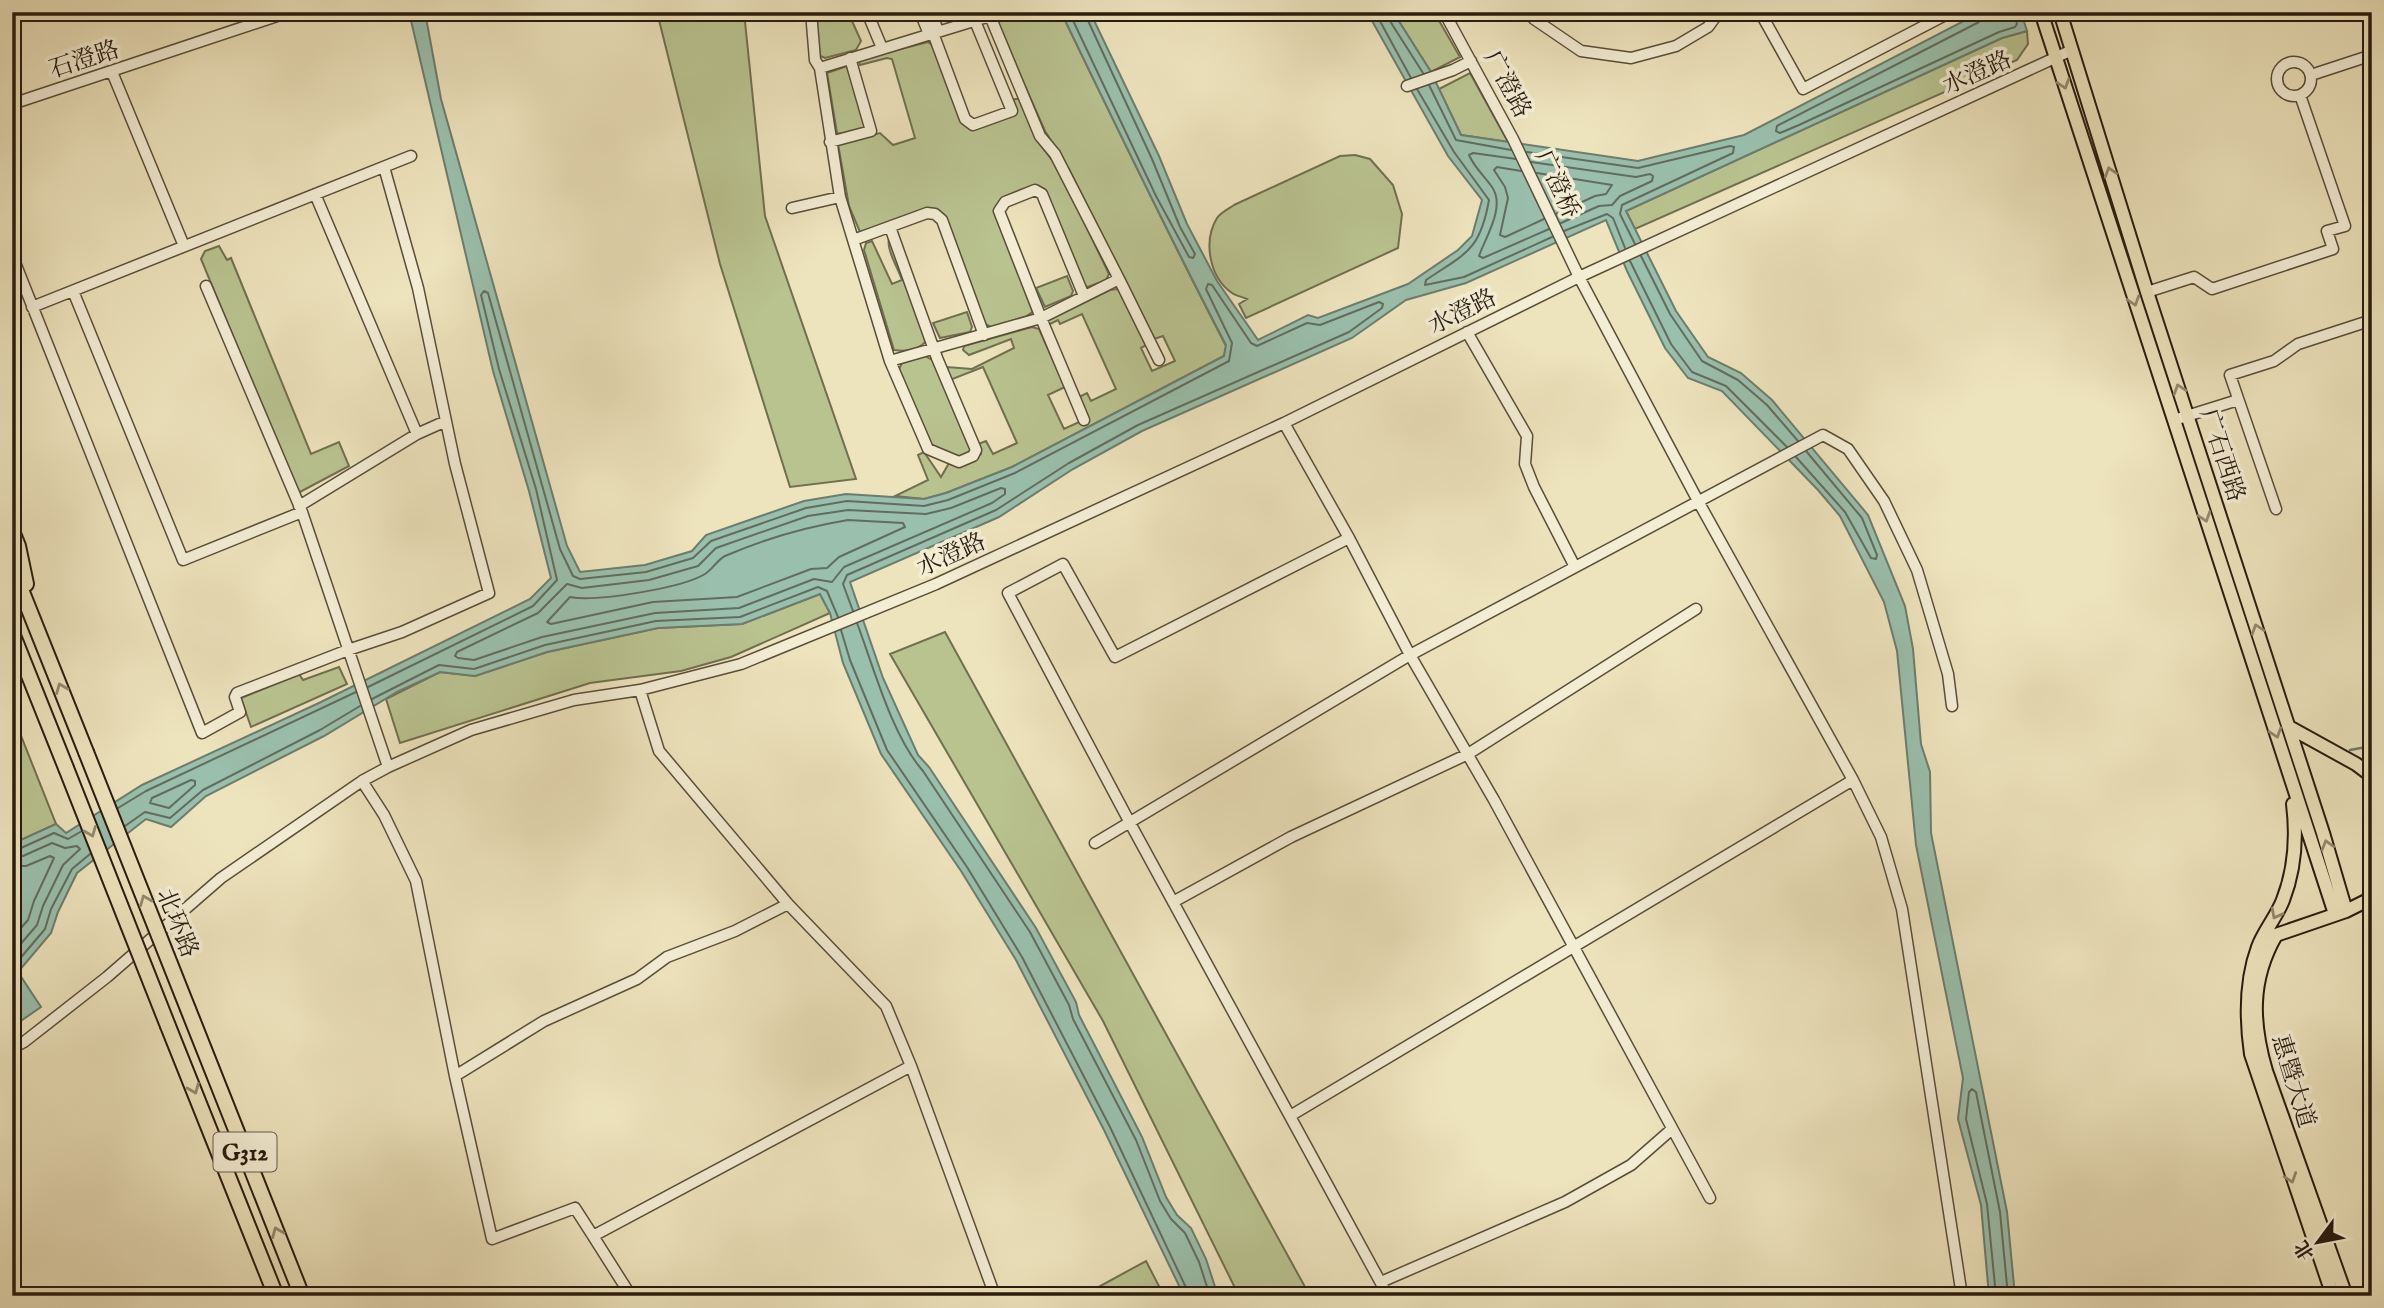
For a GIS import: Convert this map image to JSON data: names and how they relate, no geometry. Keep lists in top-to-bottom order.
{
  "streets": {
    "highway": ["北环路", "G312"],
    "main road": ["广石西路", "惠暨大道"],
    "street": [
      "石澄路",
      "水澄路",
      "广澄路",
      "广澄桥"
    ]
  },
  "crossings": [
    ["水澄路", "广澄桥"],
    ["水澄路", "广石西路"],
    ["广澄路", "广澄桥"],
    ["广石西路", "惠暨大道"]
  ],
  "north": "bottom left"
}
